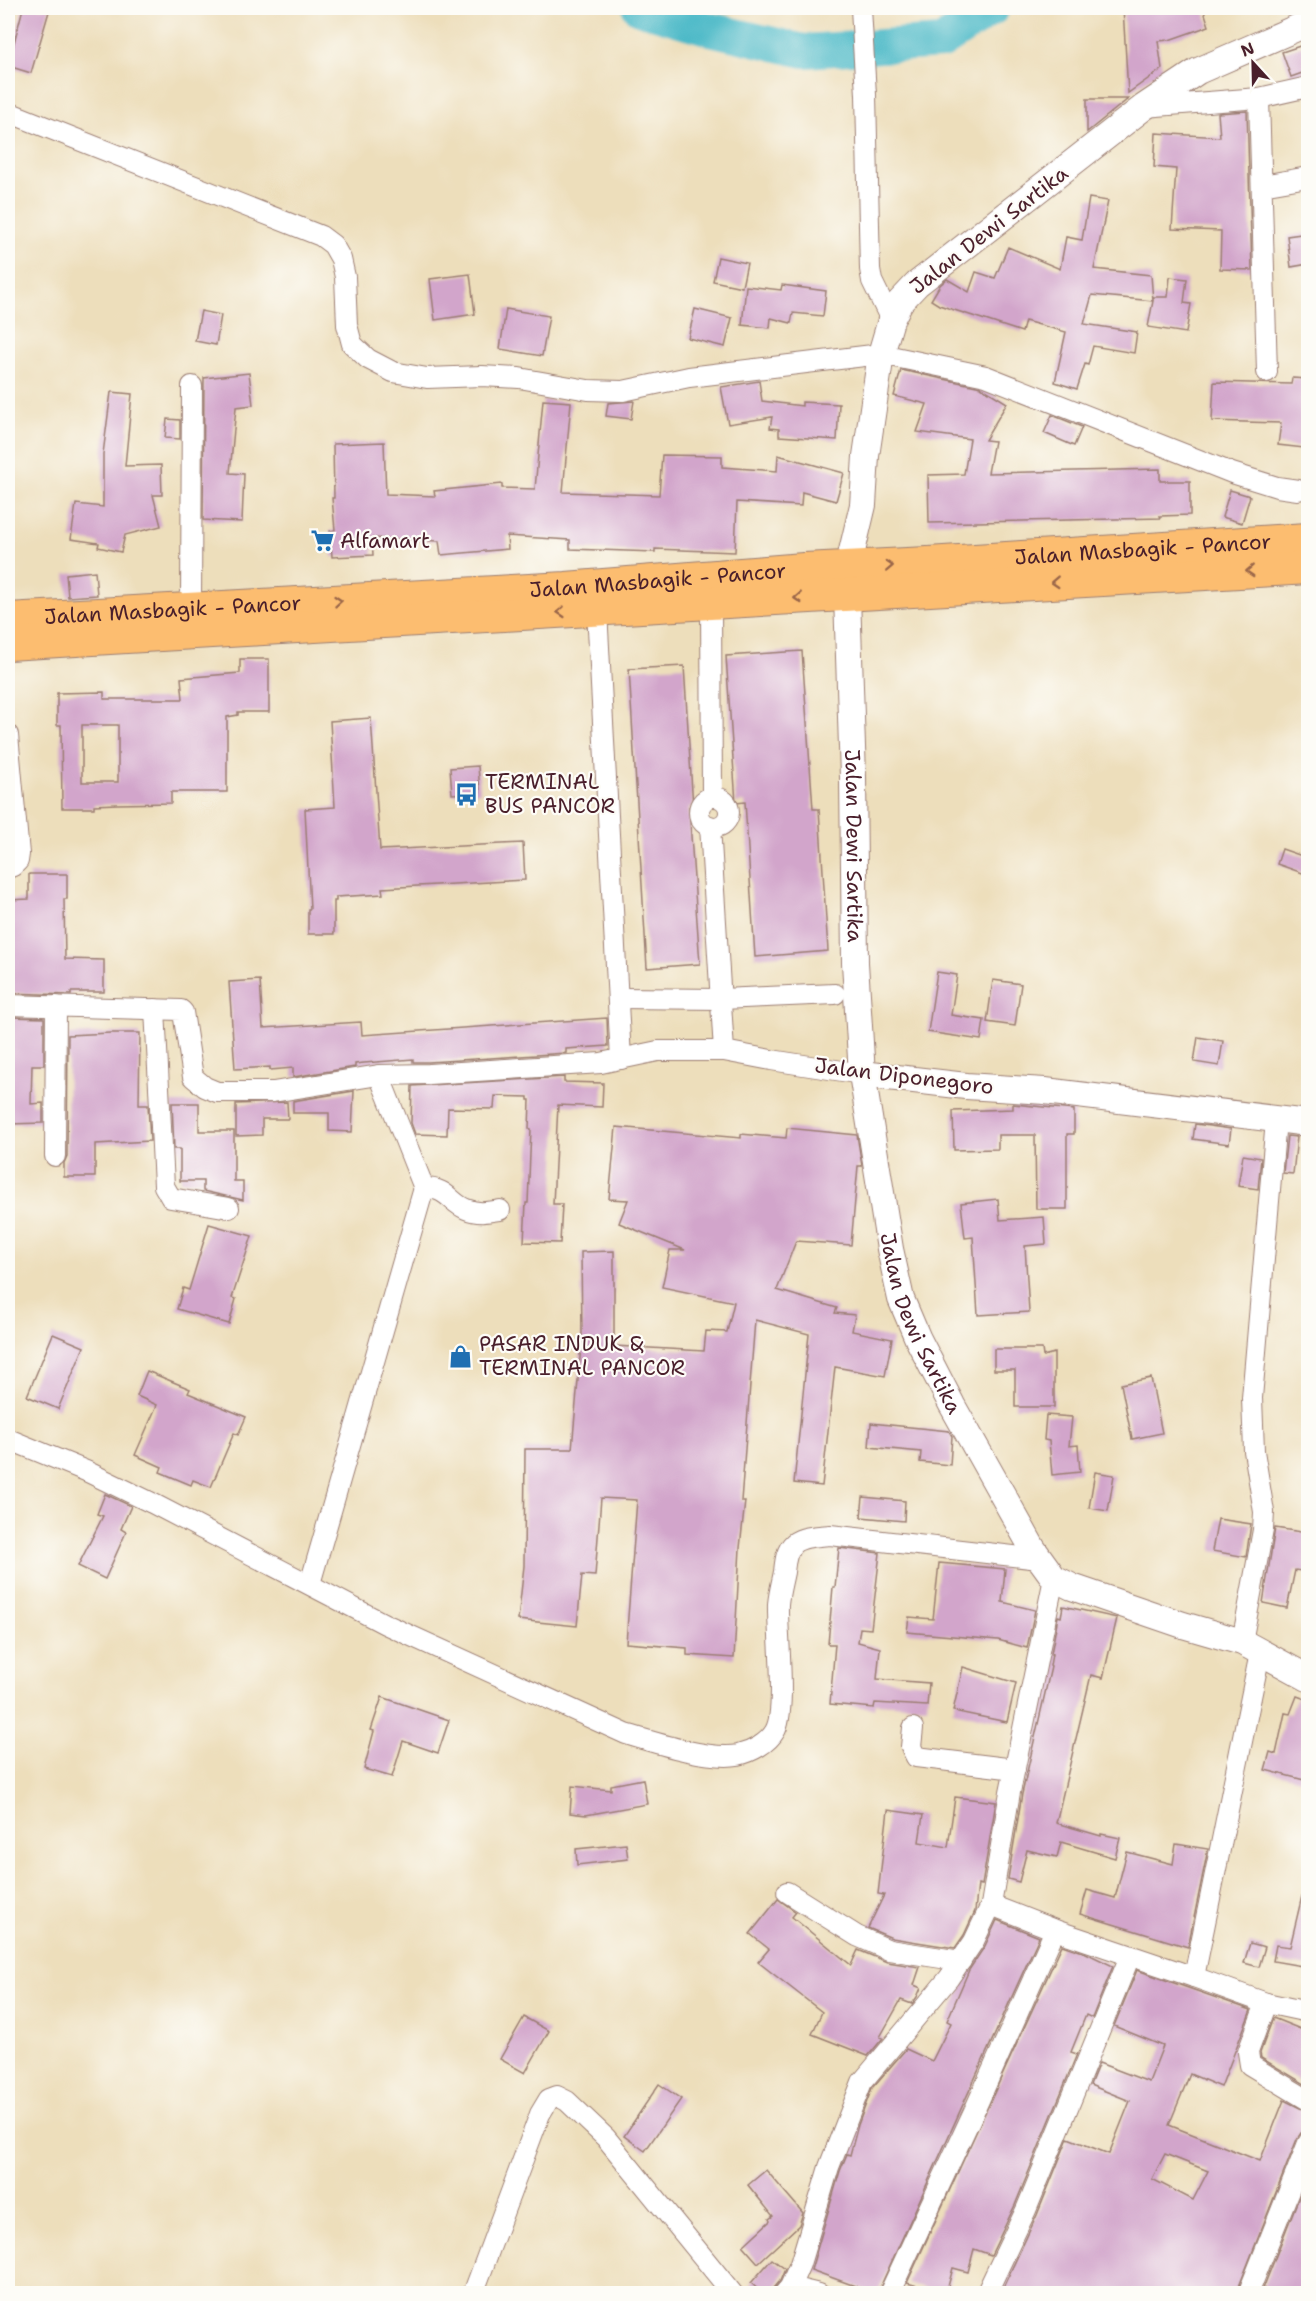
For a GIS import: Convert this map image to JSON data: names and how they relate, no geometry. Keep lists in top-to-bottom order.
{
  "streets": {
    "main road": ["Jalan Masbagik - Pancor"],
    "street": ["Jalan Dewi Sartika", "Jalan Diponegoro"]
  },
  "crossings": [
    ["Jalan Dewi Sartika", "Jalan Masbagik - Pancor"],
    ["Jalan Dewi Sartika", "Jalan Diponegoro"]
  ],
  "places": {
    "supermarket": ["Alfamart"],
    "bus stop": ["TERMINAL BUS PANCOR"],
    "shop": ["PASAR INDUK & TERMINAL PANCOR"]
  },
  "north": "top"
}
